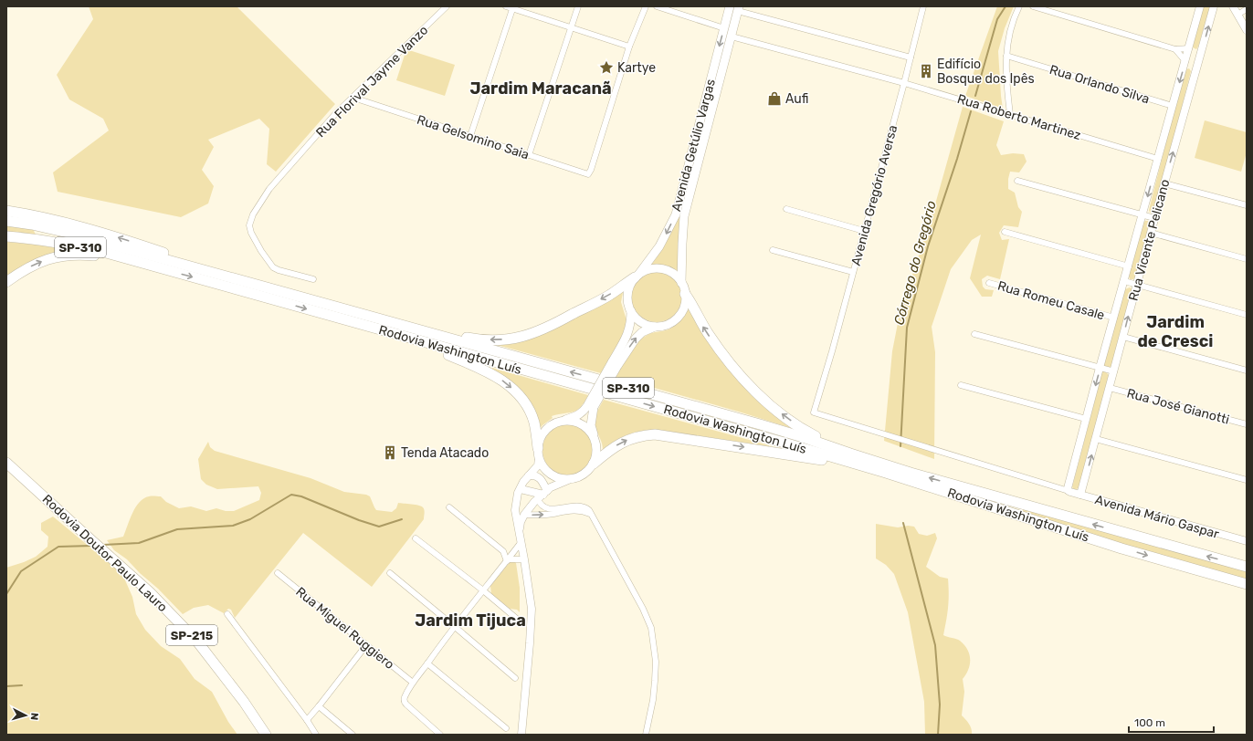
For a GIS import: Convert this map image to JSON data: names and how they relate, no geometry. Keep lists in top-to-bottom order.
{
  "streets": {
    "highway": [
      "SP-310",
      "Rodovia Washington Luís",
      "Rodovia Doutor Paulo Lauro",
      "SP-215"
    ],
    "main road": ["Avenida Getúlio Vargas"],
    "street": [
      "Rua Florival Jayme Vanzo",
      "Rua Orlando Silva",
      "Rua Roberto Martinez",
      "Rua Gelsomino Saia",
      "Avenida Gregório Aversa",
      "Rua Vicente Pelicano",
      "Rua Romeu Casale",
      "Rua José Gianotti",
      "Avenida Mário Gaspar",
      "Rua Miguel Ruggiero"
    ]
  },
  "crossings": [
    ["Rua Orlando Silva", "Rua Vicente Pelicano"],
    ["Rua Roberto Martinez", "Avenida Getúlio Vargas"],
    ["Rua Roberto Martinez", "Avenida Gregório Aversa"],
    ["Rua Roberto Martinez", "Rua Vicente Pelicano"],
    ["Avenida Gregório Aversa", "Rua Vicente Pelicano"],
    ["Avenida Gregório Aversa", "Avenida Mário Gaspar"],
    ["Rua Vicente Pelicano", "Rua Romeu Casale"],
    ["Rua Vicente Pelicano", "Rua José Gianotti"],
    ["Rua Vicente Pelicano", "Avenida Mário Gaspar"]
  ],
  "districts": ["Jardim Maracanã", "Jardim de Cresci", "Jardim Tijuca"],
  "water": ["Córrego do Gregório"],
  "places": {
    "place": ["Kartye"],
    "building": ["Edifício Bosque dos Ipês", "Tenda Atacado"],
    "shop": ["Aufi"]
  },
  "scale_bar": "100 m",
  "north": "right"
}
